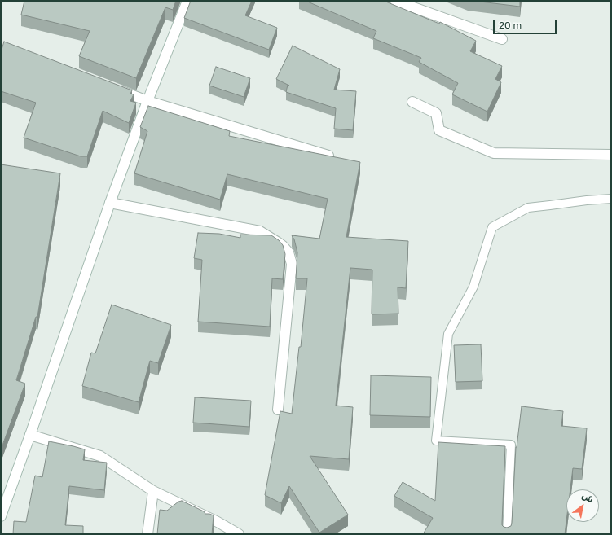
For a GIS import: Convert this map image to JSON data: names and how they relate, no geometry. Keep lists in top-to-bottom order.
{
  "scale_bar": "20 m",
  "north": "top right"
}
